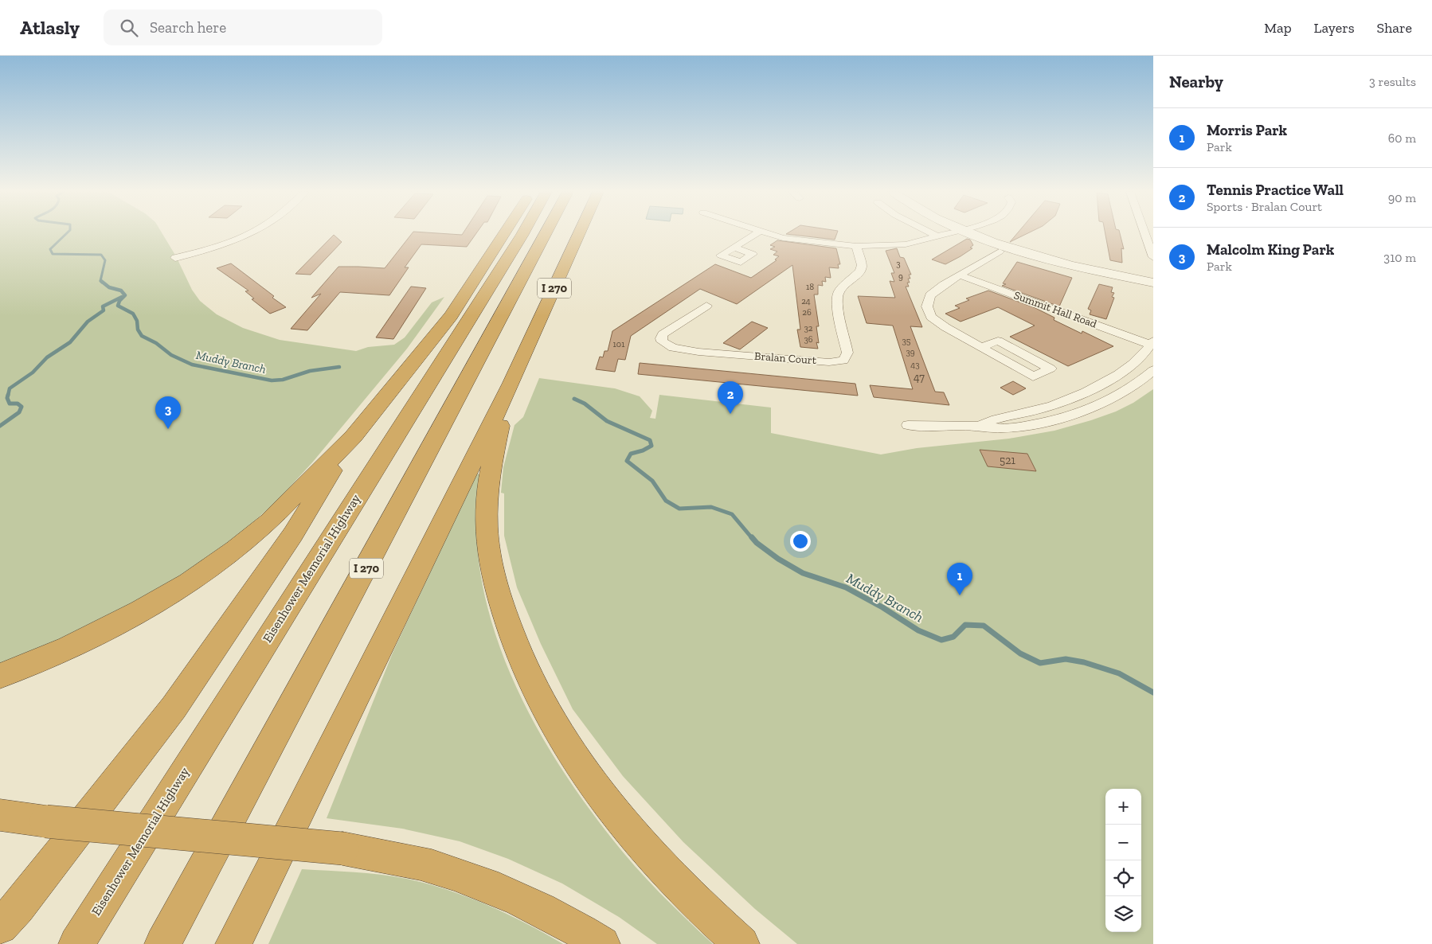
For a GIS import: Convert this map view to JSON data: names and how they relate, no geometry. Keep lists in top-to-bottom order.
{
  "streets": {
    "highway": ["I 270", "Eisenhower Memorial Highway"],
    "street": ["Summit Hall Road", "Bralan Court"]
  },
  "water": ["Muddy Branch"],
  "house_numbers": [
    "3",
    "9",
    "18",
    "24",
    "26",
    "32",
    "36",
    "35",
    "101",
    "39",
    "43",
    "47",
    "521"
  ],
  "page": {
    "header": "Atlasly",
    "search": "Search here",
    "nav": ["Map", "Layers", "Share"],
    "heading": ["Nearby", "3 results"],
    "list": [
      {
        "mark": "1",
        "name": "Morris Park",
        "note": "Park",
        "value": "60 m"
      },
      {
        "mark": "2",
        "name": "Tennis Practice Wall",
        "note": "Sports · Bralan Court",
        "value": "90 m"
      },
      {
        "mark": "3",
        "name": "Malcolm King Park",
        "note": "Park",
        "value": "310 m"
      }
    ],
    "pins": ["2", "3", "1"],
    "map_buttons": ["+", "−"]
  }
}
